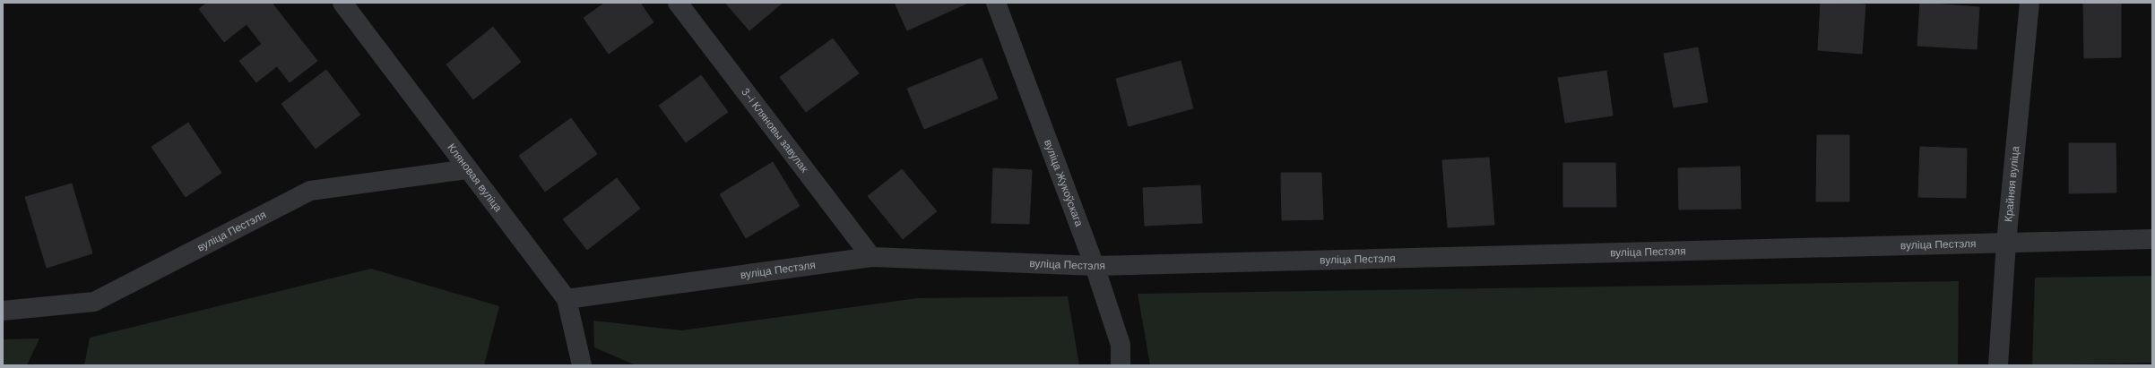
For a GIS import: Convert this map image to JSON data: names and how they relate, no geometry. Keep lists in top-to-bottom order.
{
  "streets": {
    "street": [
      "3-і Кляновы завулак",
      "Кляновая вуліца",
      "вуліца Жукоўскага",
      "Крайняя вуліца",
      "вуліца Пестэля"
    ]
  },
  "crossings": [
    ["3-і Кляновы завулак", "вуліца Пестэля"],
    ["Кляновая вуліца", "вуліца Пестэля"],
    ["вуліца Жукоўскага", "вуліца Пестэля"],
    ["Крайняя вуліца", "вуліца Пестэля"]
  ]
}
